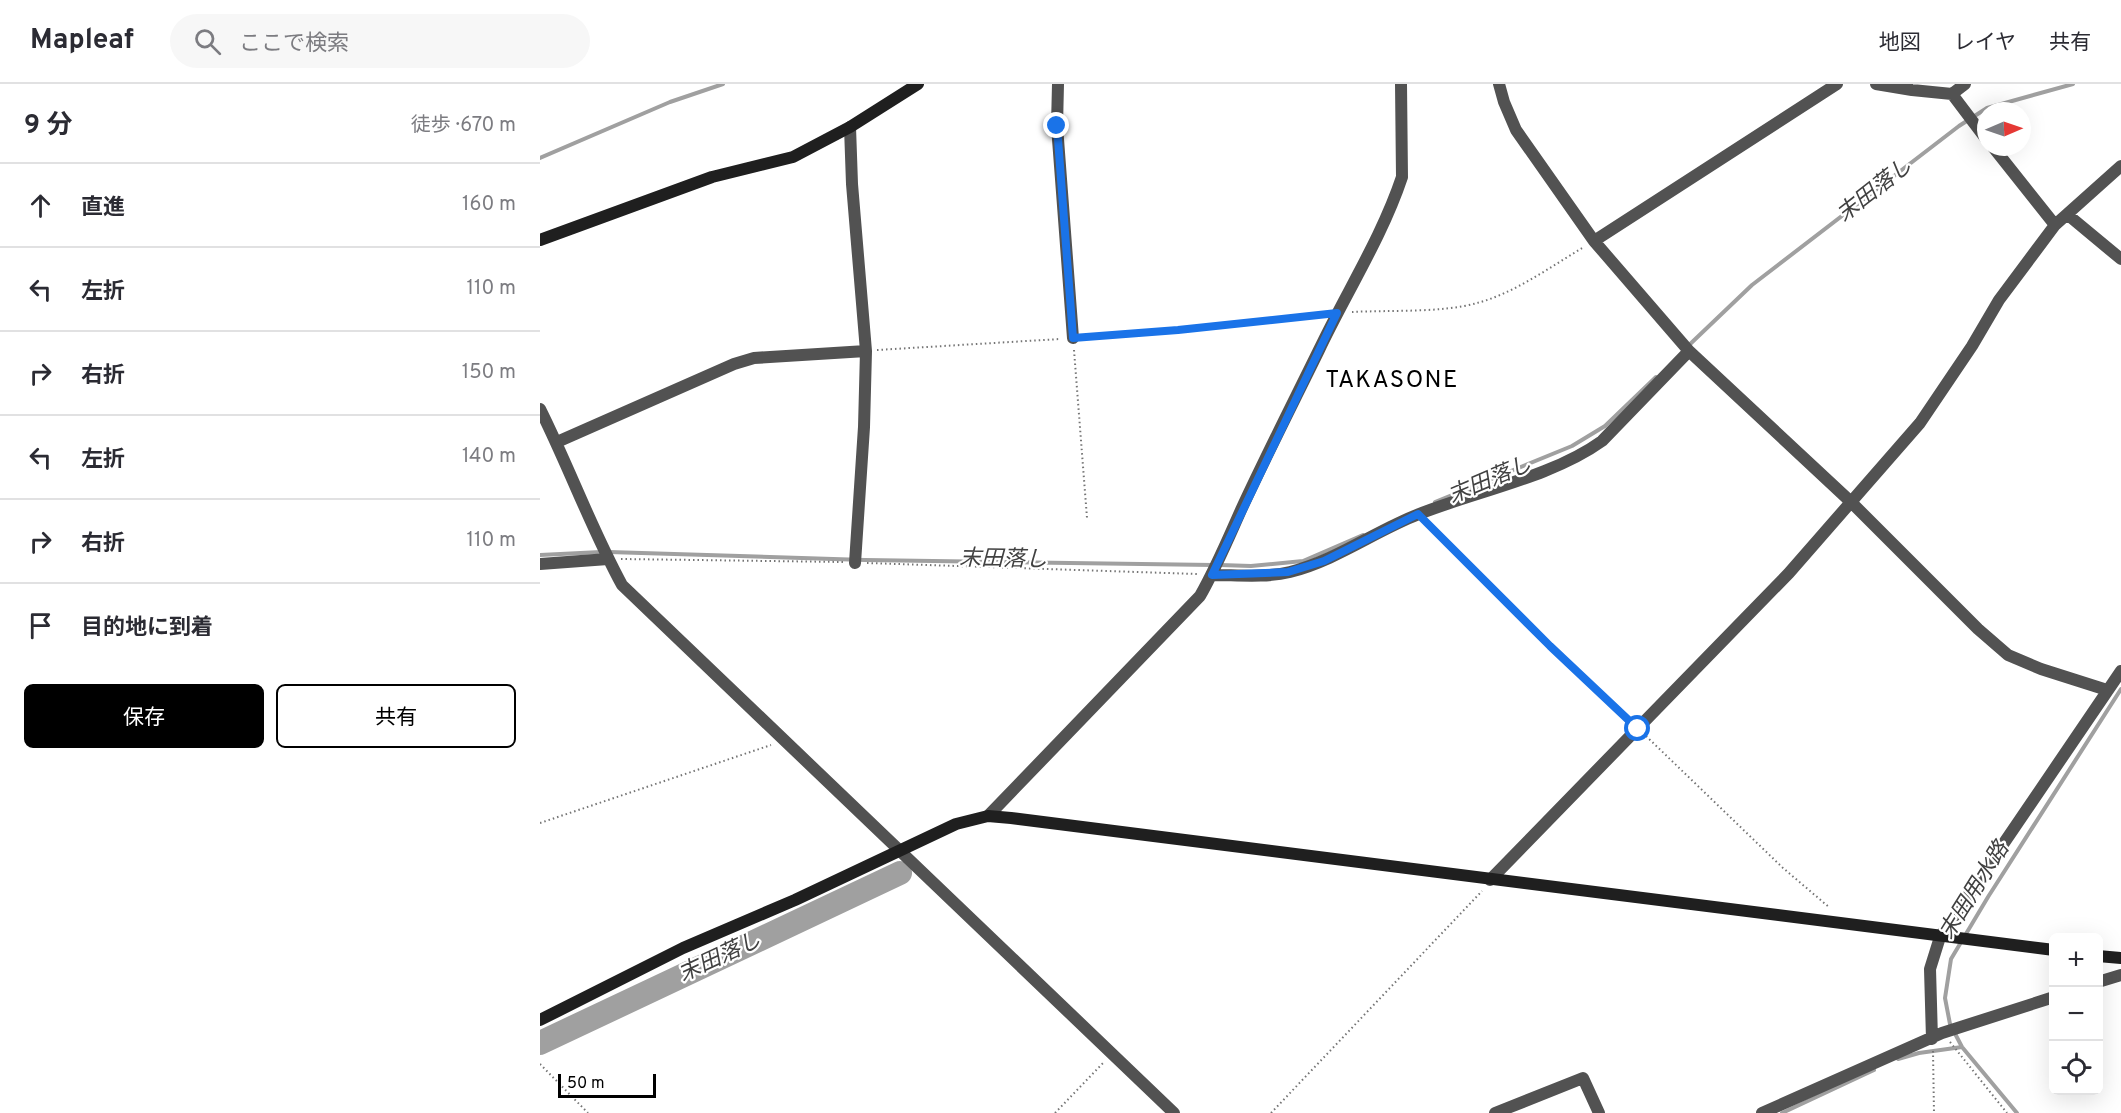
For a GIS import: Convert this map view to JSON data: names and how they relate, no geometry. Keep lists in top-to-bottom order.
{
  "districts": ["TAKASONE"],
  "water": ["末田落し", "末田用水路"],
  "scale_bar": "50 m",
  "north": "right",
  "page": {
    "header": "Mapleaf",
    "search": "ここで検索",
    "nav": ["地図", "レイヤ", "共有"],
    "heading": ["9 分", "徒歩 · 670 m"],
    "list": [
      ["直進", "160 m"],
      ["左折", "110 m"],
      ["右折", "150 m"],
      ["左折", "140 m"],
      ["右折", "110 m"],
      "目的地に到着"
    ],
    "buttons": ["保存", "共有"],
    "map_buttons": ["+", "−"],
    "scale": "50 m"
  }
}
